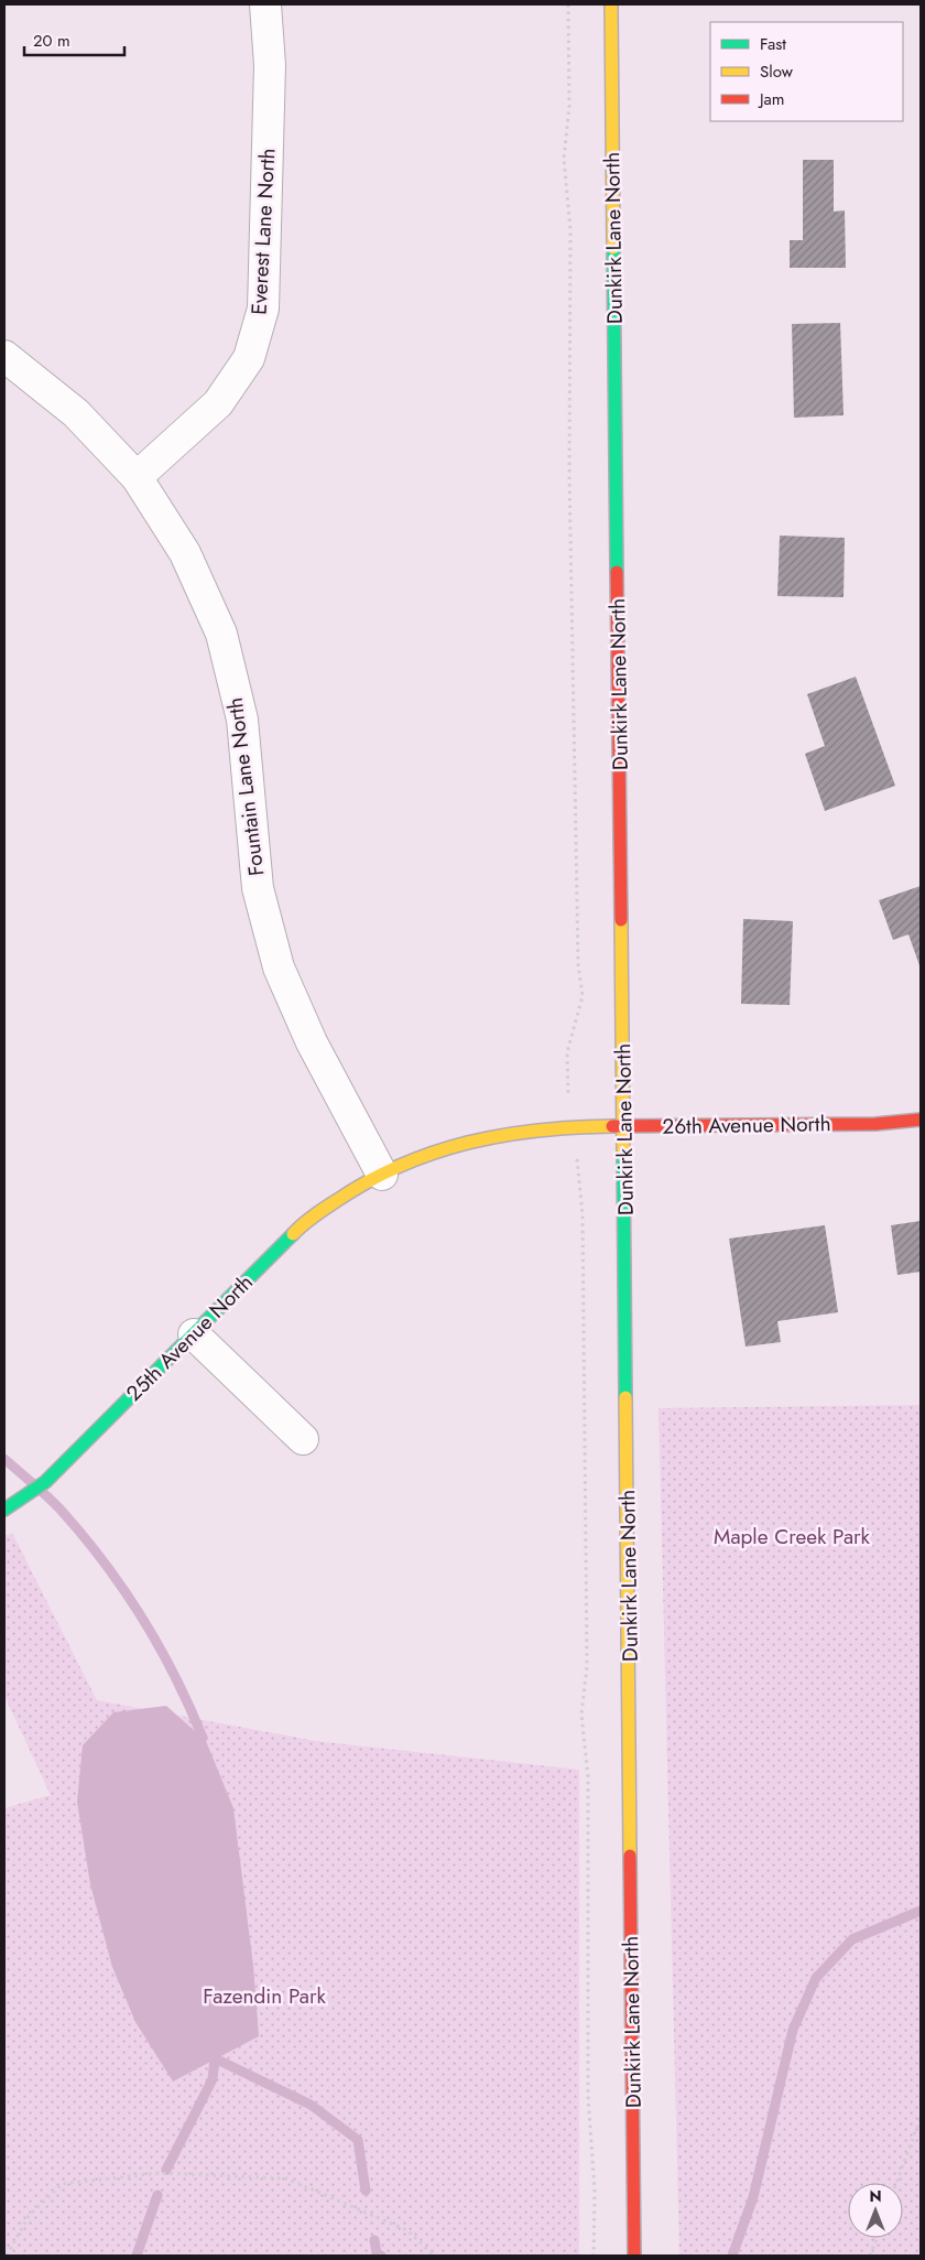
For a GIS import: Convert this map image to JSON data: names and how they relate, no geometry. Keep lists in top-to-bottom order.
{
  "streets": {
    "street": [
      "Everest Lane North",
      "Dunkirk Lane North",
      "Fountain Lane North",
      "26th Avenue North",
      "25th Avenue North"
    ]
  },
  "crossings": [
    ["Everest Lane North", "Fountain Lane North"],
    ["Dunkirk Lane North", "26th Avenue North"],
    ["Fountain Lane North", "26th Avenue North"],
    ["Fountain Lane North", "25th Avenue North"],
    ["26th Avenue North", "25th Avenue North"]
  ],
  "parks": ["Maple Creek Park", "Fazendin Park"],
  "legend": ["Fast", "Slow", "Jam"],
  "scale_bar": "20 m",
  "north": "top"
}
